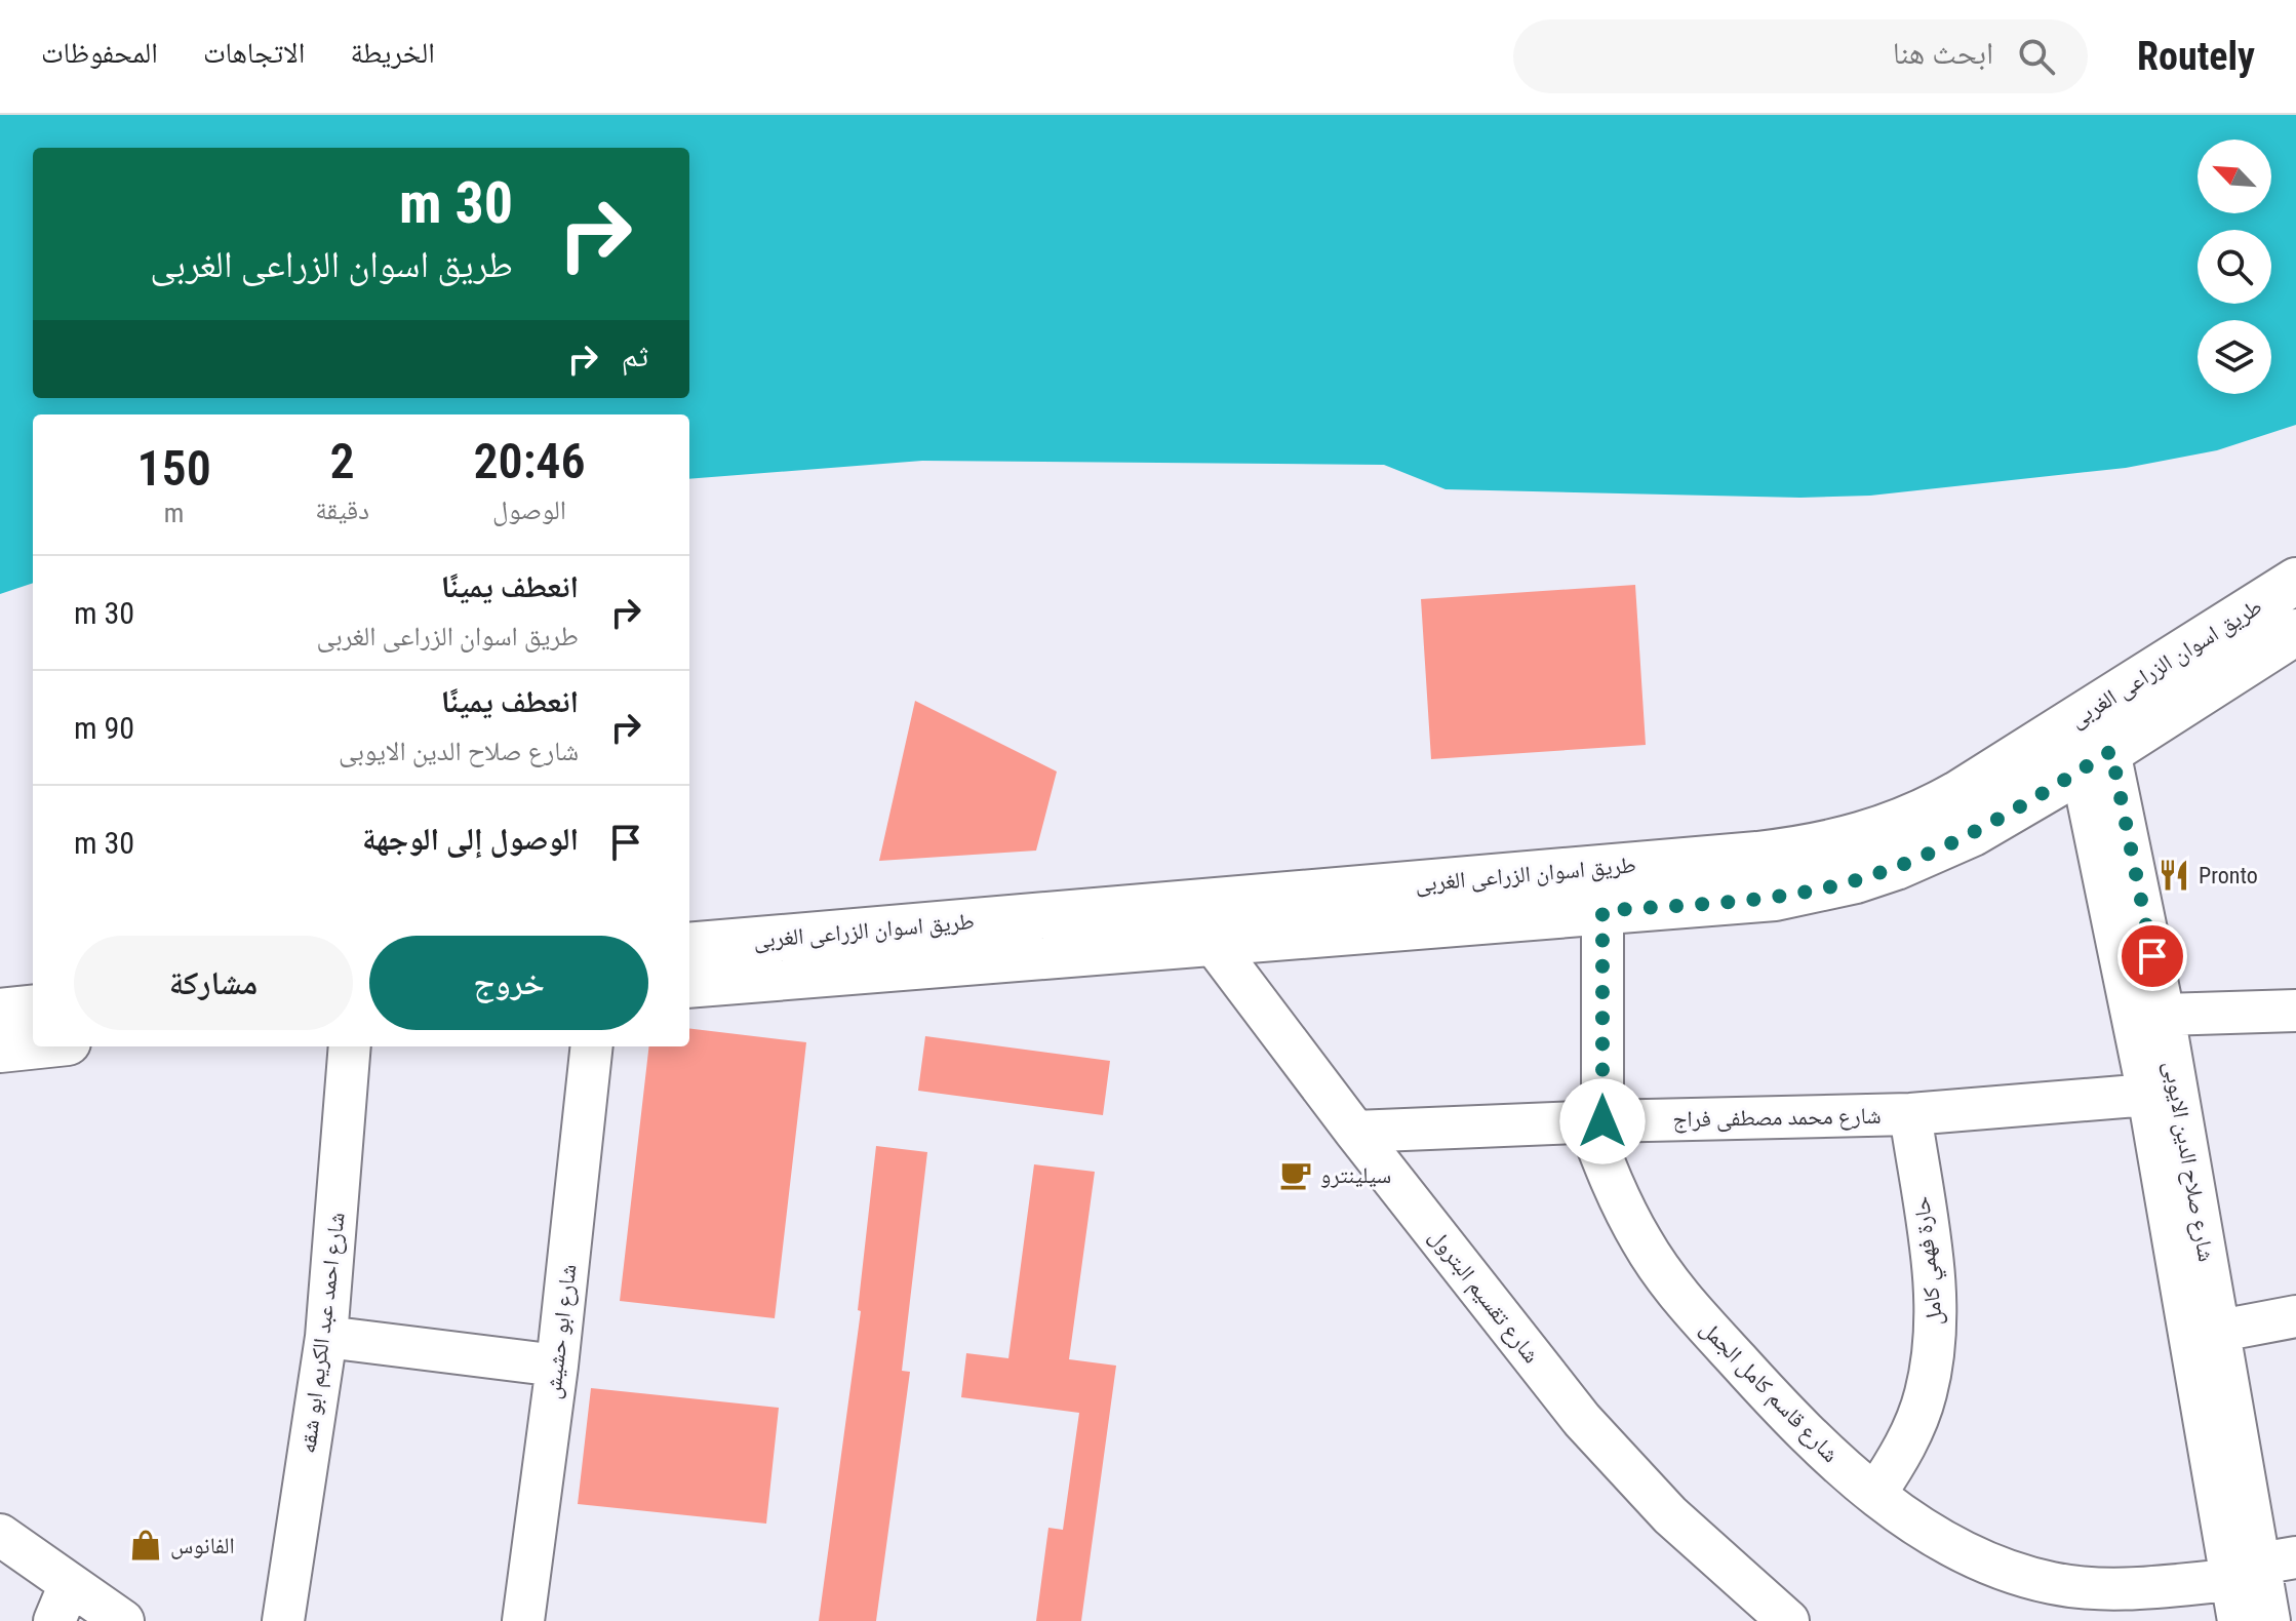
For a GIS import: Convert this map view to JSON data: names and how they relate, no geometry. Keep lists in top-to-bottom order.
{
  "streets": {
    "main road": ["طريق اسوان الزراعى الغربى"],
    "street": [
      "شارع محمد مصطفى فراج",
      "شارع صلاح الدين الايوبى",
      "حارة فهمي كامل",
      "شارع تقسيم البترول",
      "شارع ابو حشيش",
      "شارع احمد عبد الكريم ابو شقه",
      "شارع قاسم كامل الجمل"
    ]
  },
  "crossings": [
    ["طريق اسوان الزراعى الغربى", "شارع صلاح الدين الايوبى"],
    ["طريق اسوان الزراعى الغربى", "شارع تقسيم البترول"],
    ["شارع محمد مصطفى فراج", "شارع صلاح الدين الايوبى"],
    ["شارع محمد مصطفى فراج", "حارة فهمي كامل"],
    ["شارع محمد مصطفى فراج", "شارع تقسيم البترول"],
    ["شارع محمد مصطفى فراج", "شارع قاسم كامل الجمل"],
    ["شارع صلاح الدين الايوبى", "شارع قاسم كامل الجمل"],
    ["حارة فهمي كامل", "شارع قاسم كامل الجمل"]
  ],
  "places": {
    "restaurant": ["Pronto"],
    "cafe": ["سيلينترو"],
    "shop": ["الفانوس"]
  },
  "north": "top left",
  "page": {
    "header": "Routely",
    "search": "ابحث هنا",
    "nav": ["الخريطة", "الاتجاهات", "المحفوظات"],
    "turn": ["30 m", "طريق اسوان الزراعى الغربى"],
    "then": "ثم",
    "eta": [
      "20:46",
      "الوصول",
      "2",
      "دقيقة",
      "150",
      "m"
    ],
    "list": [
      {
        "name": "انعطف يمينًا",
        "note": "طريق اسوان الزراعى الغربى",
        "value": "30 m"
      },
      {
        "name": "انعطف يمينًا",
        "note": "شارع صلاح الدين الايوبى",
        "value": "90 m"
      },
      {
        "name": "الوصول إلى الوجهة",
        "value": "30 m"
      }
    ],
    "buttons": ["خروج", "مشاركة"]
  }
}
